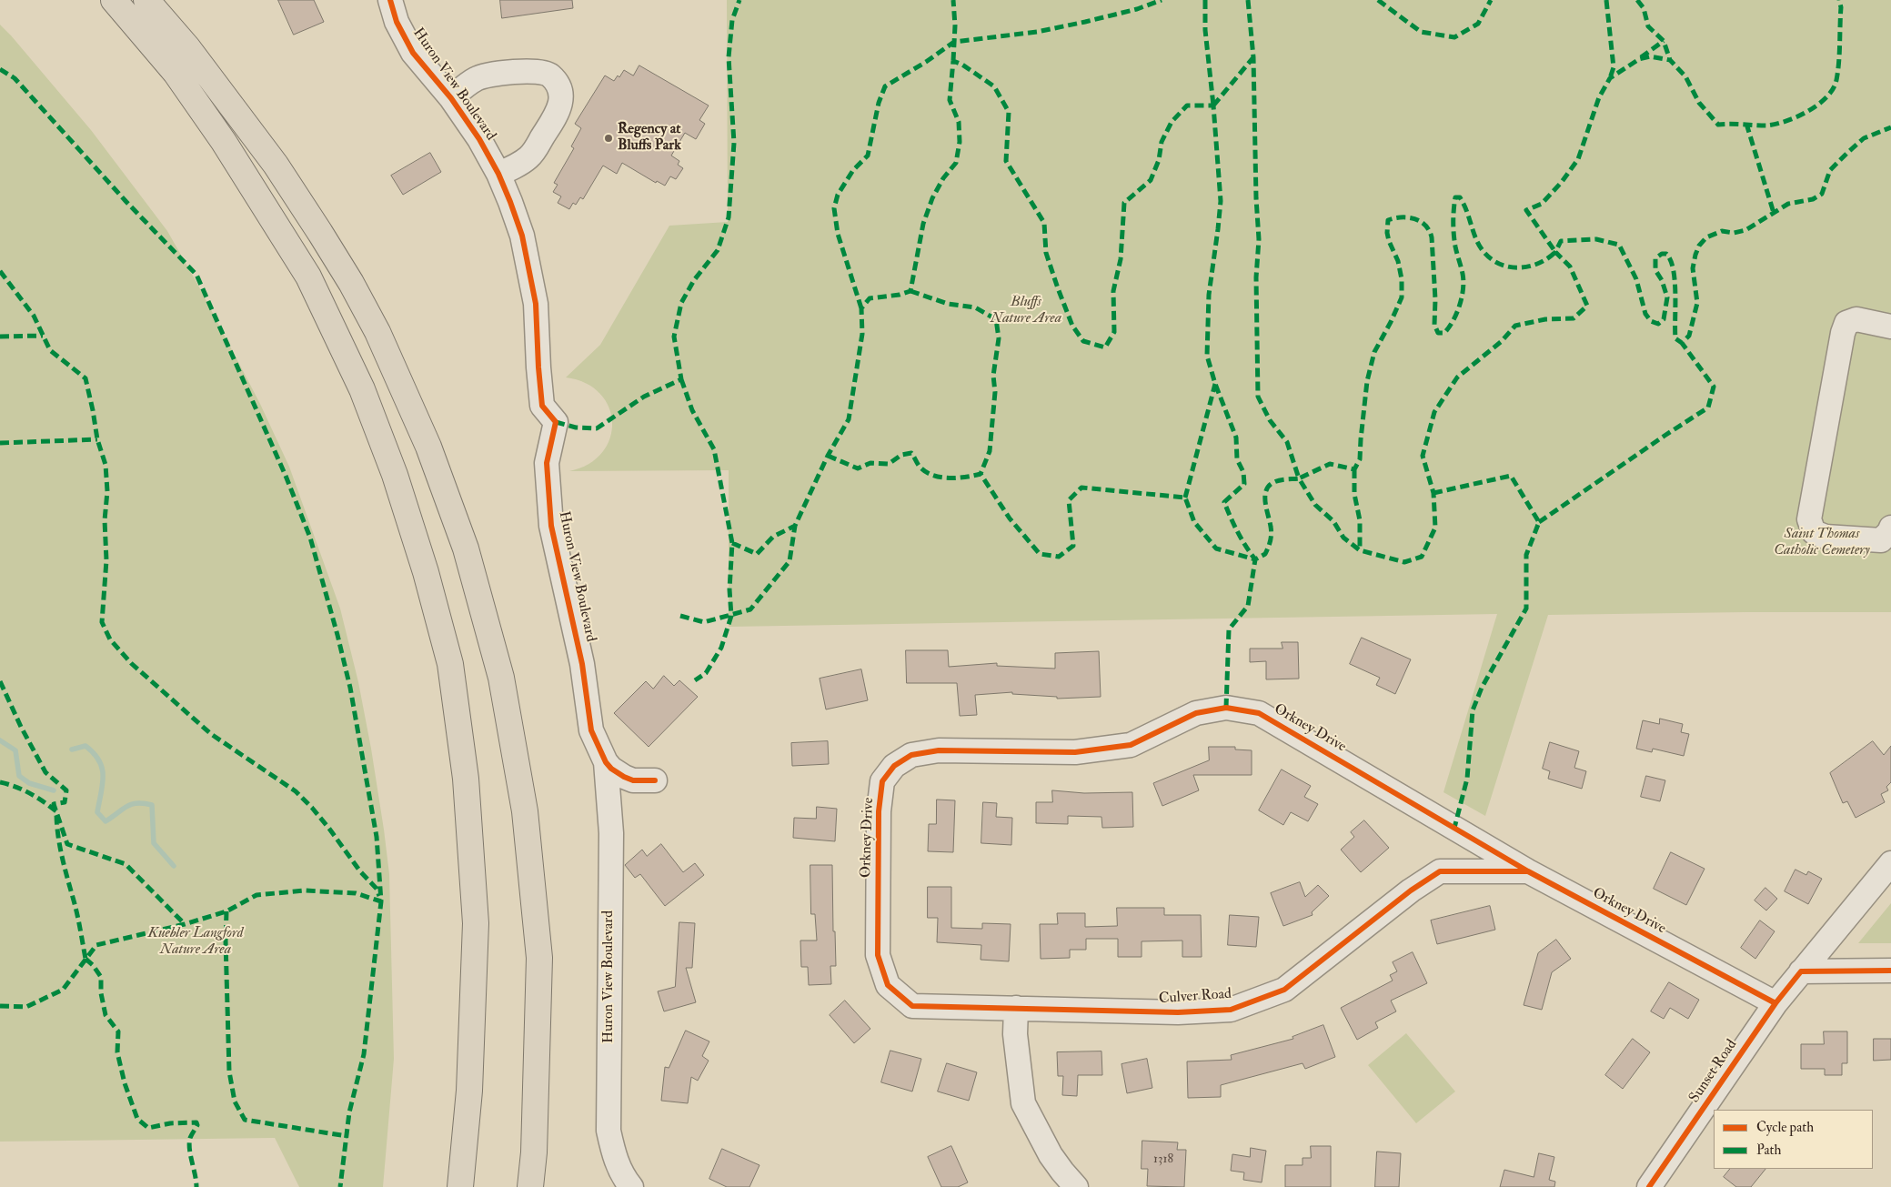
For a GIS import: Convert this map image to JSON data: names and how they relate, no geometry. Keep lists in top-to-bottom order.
{
  "streets": {
    "street": [
      "Huron View Boulevard",
      "Orkney Drive",
      "Culver Road",
      "Sunset Road"
    ]
  },
  "crossings": [
    ["Orkney Drive", "Culver Road"],
    ["Orkney Drive", "Sunset Road"]
  ],
  "parks": ["Bluffs Nature Area", "Saint Thomas Catholic Cemetery", "Kuebler Langford Nature Area"],
  "places": ["Regency at Bluffs Park"],
  "house_numbers": ["1318"],
  "legend": ["Cycle path", "Path"]
}
